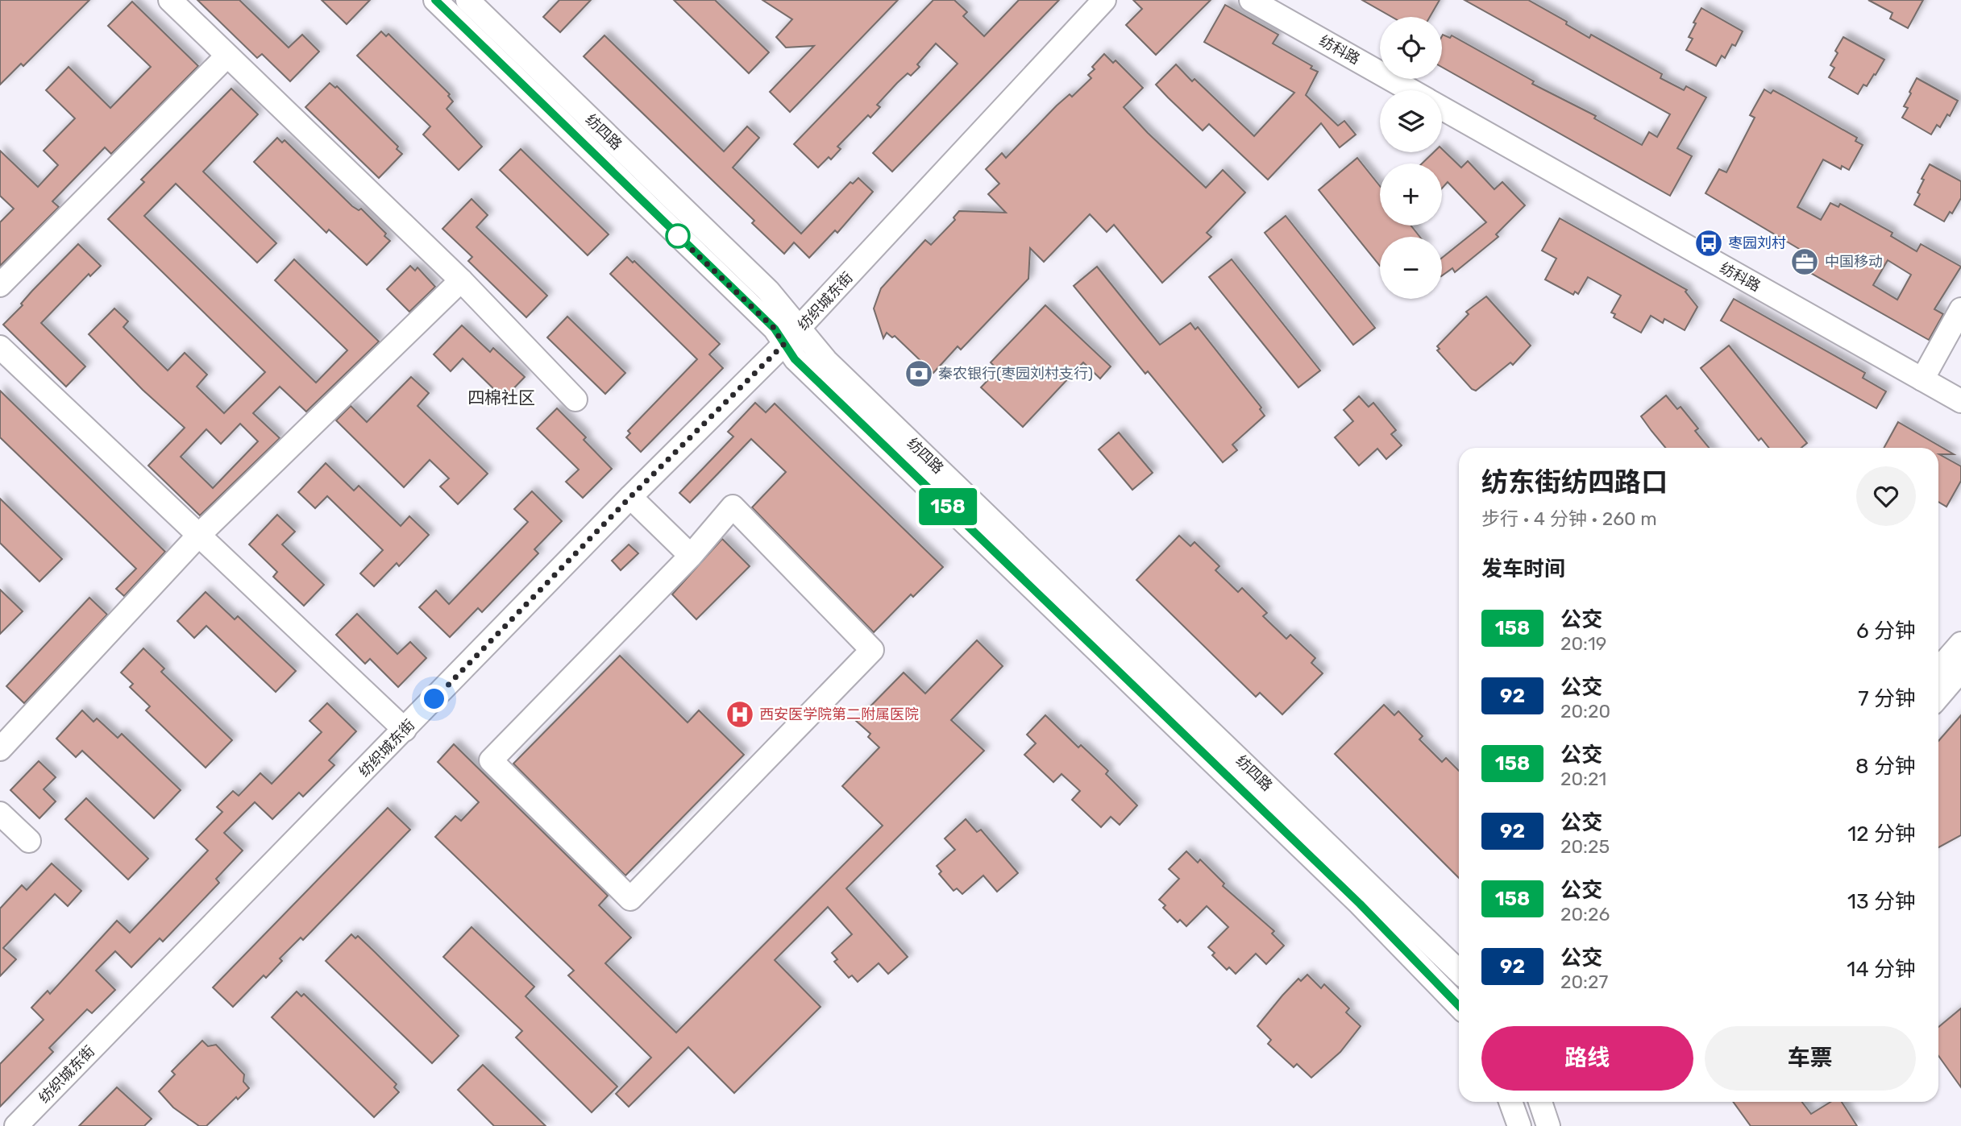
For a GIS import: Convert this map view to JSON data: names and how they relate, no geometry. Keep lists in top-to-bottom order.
{
  "streets": {
    "street": ["纺科路", "纺四路", "纺织城东街"]
  },
  "crossings": [
    ["纺四路", "纺织城东街"]
  ],
  "districts": ["四棉社区"],
  "places": {
    "bus stop": ["枣园刘村"],
    "office": ["中国移动"],
    "bank": ["秦农银行(枣园刘村支行)"],
    "hospital": ["西安医学院第二附属医院"]
  },
  "lines": ["bus line 158"],
  "page": {
    "on_map": "158",
    "map_buttons": ["+", "−"],
    "heading": [
      ["纺东街纺四路口", "步行 · 4 分钟 · 260 m"],
      "发车时间"
    ],
    "list": [
      {
        "mark": "158",
        "name": "公交",
        "note": "20:19",
        "value": "6 分钟"
      },
      {
        "mark": "92",
        "name": "公交",
        "note": "20:20",
        "value": "7 分钟"
      },
      {
        "mark": "158",
        "name": "公交",
        "note": "20:21",
        "value": "8 分钟"
      },
      {
        "mark": "92",
        "name": "公交",
        "note": "20:25",
        "value": "12 分钟"
      },
      {
        "mark": "158",
        "name": "公交",
        "note": "20:26",
        "value": "13 分钟"
      },
      {
        "mark": "92",
        "name": "公交",
        "note": "20:27",
        "value": "14 分钟"
      }
    ],
    "buttons": ["路线", "车票"]
  }
}
